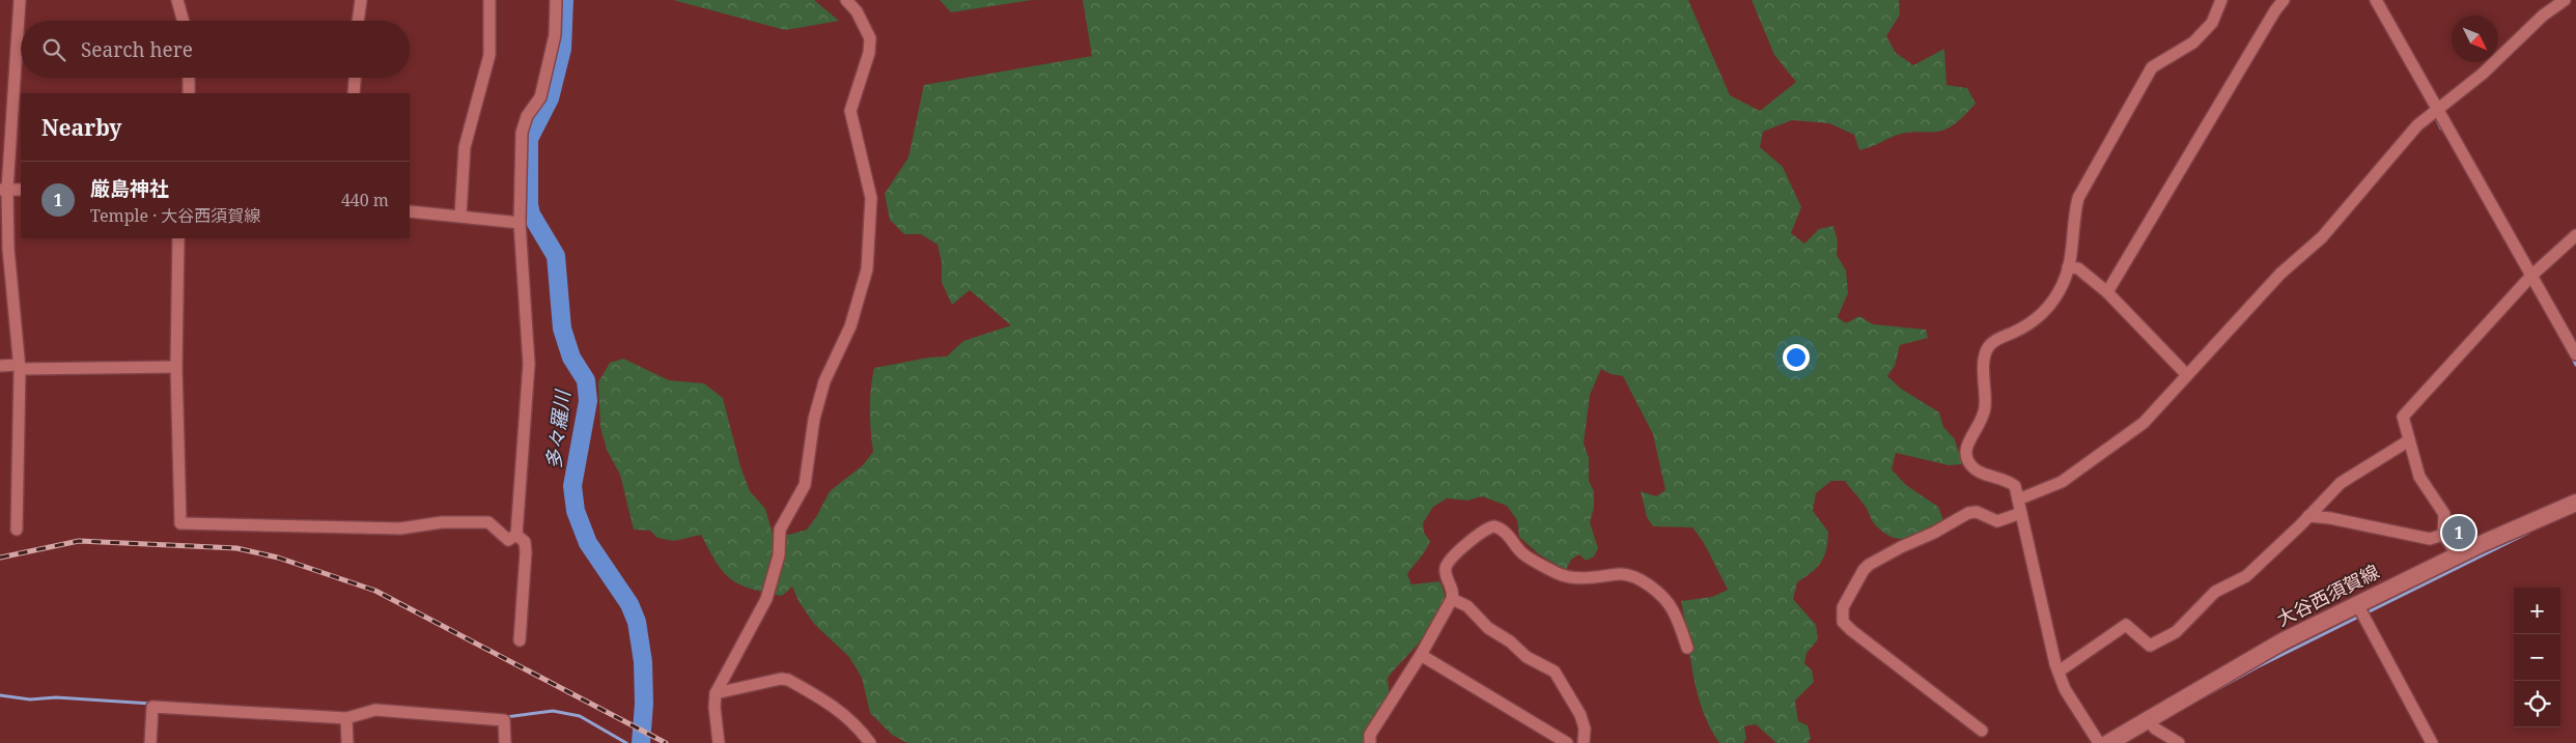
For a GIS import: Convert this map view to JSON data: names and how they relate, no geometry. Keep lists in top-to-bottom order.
{
  "streets": {
    "main road": ["大谷西須賀線"]
  },
  "water": ["多々羅川"],
  "north": "bottom right",
  "page": {
    "search": "Search here",
    "heading": "Nearby",
    "list": [
      {
        "mark": "1",
        "name": "厳島神社",
        "note": "Temple · 大谷西須賀線",
        "value": "440 m"
      }
    ],
    "pins": "1",
    "map_buttons": ["+", "−"]
  }
}
